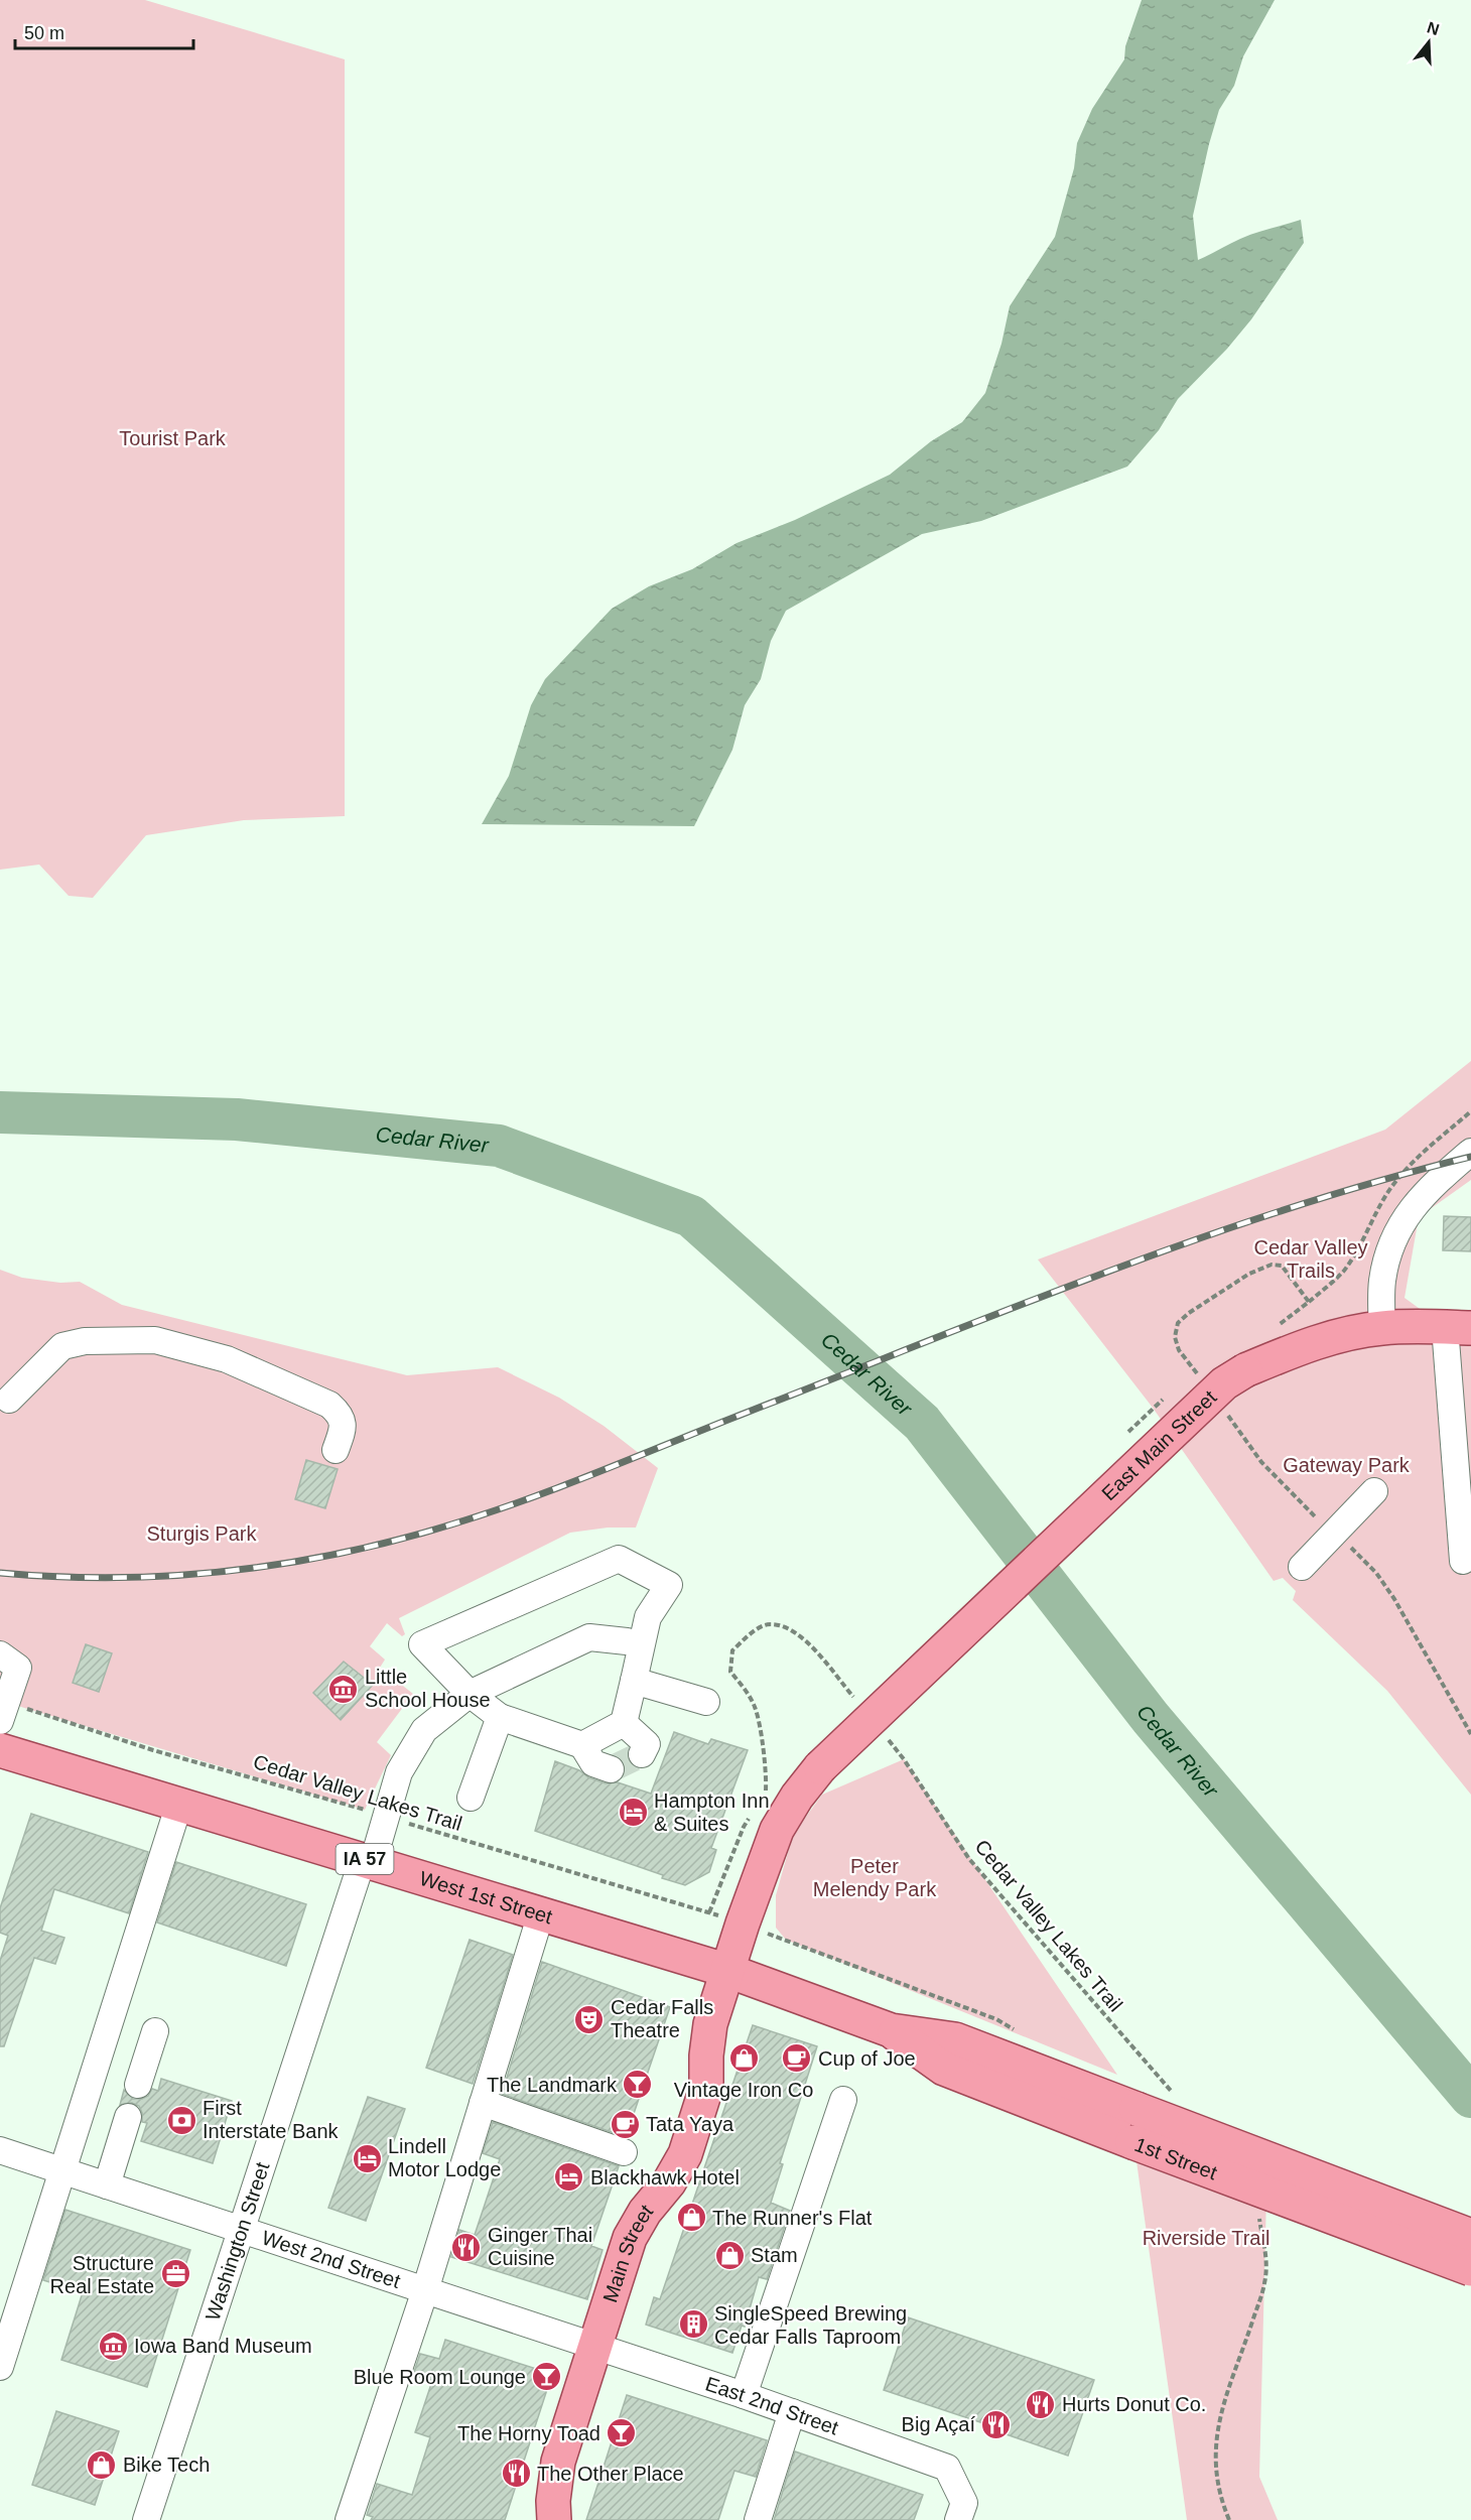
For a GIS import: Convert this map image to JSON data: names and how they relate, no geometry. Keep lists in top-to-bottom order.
{
  "streets": {
    "main road": [
      "East Main Street",
      "IA 57",
      "West 1st Street",
      "1st Street",
      "Main Street"
    ],
    "street": ["Washington Street", "West 2nd Street", "East 2nd Street"],
    "path": ["Cedar Valley Lakes Trail"]
  },
  "crossings": [
    ["East Main Street", "Main Street"],
    ["Cedar Valley Lakes Trail", "Washington Street"],
    ["Cedar Valley Lakes Trail", "Main Street"],
    ["West 1st Street", "1st Street"],
    ["West 1st Street", "Washington Street"],
    ["West 1st Street", "Main Street"],
    ["1st Street", "Main Street"],
    ["Washington Street", "West 2nd Street"],
    ["Main Street", "West 2nd Street"],
    ["Main Street", "East 2nd Street"],
    ["West 2nd Street", "East 2nd Street"]
  ],
  "water": ["Cedar River"],
  "parks": [
    "Tourist Park",
    "Cedar Valley Trails",
    "Gateway Park",
    "Sturgis Park",
    "Peter Melendy Park",
    "Riverside Trail"
  ],
  "places": {
    "museum": ["Little School House", "Iowa Band Museum"],
    "hotel": ["Hampton Inn & Suites", "Lindell Motor Lodge", "Blackhawk Hotel"],
    "theatre": ["Cedar Falls Theatre"],
    "shop": [
      "Vintage Iron Co",
      "The Runner's Flat",
      "Stam",
      "Bike Tech"
    ],
    "cafe": ["Cup of Joe", "Tata Yaya"],
    "bar": ["The Landmark", "Blue Room Lounge", "The Horny Toad"],
    "bank": ["First Interstate Bank"],
    "restaurant": [
      "Ginger Thai Cuisine",
      "Hurts Donut Co.",
      "Big Açaí",
      "The Other Place"
    ],
    "office": ["Structure Real Estate"],
    "building": ["SingleSpeed Brewing Cedar Falls Taproom"]
  },
  "scale_bar": "50 m",
  "north": "top"
}
